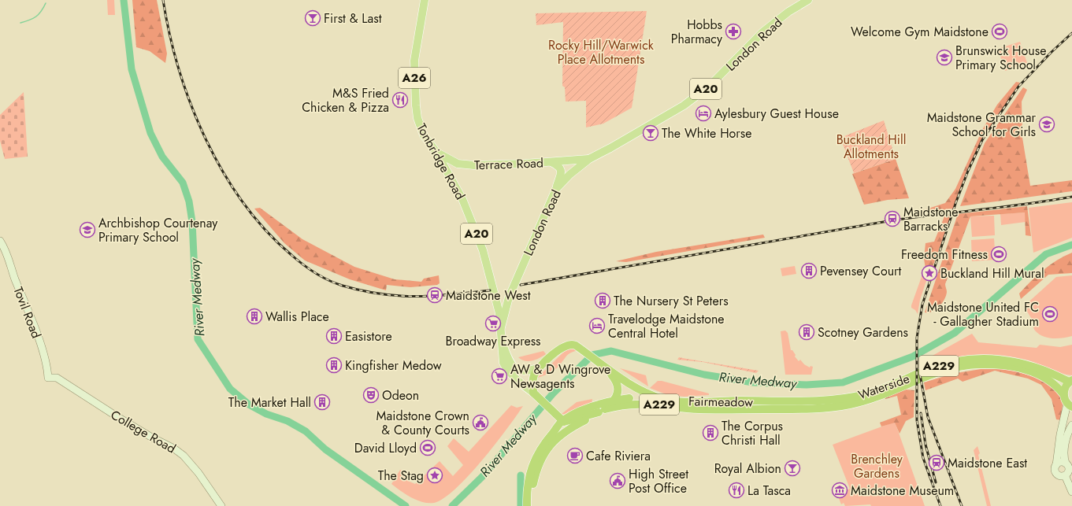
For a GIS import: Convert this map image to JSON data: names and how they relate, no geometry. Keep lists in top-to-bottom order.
{
  "streets": {
    "highway": ["A229", "Waterside", "Fairmeadow"],
    "main road": [
      "London Road",
      "A26",
      "A20",
      "Tonbridge Road",
      "Terrace Road",
      "Tovil Road",
      "College Road"
    ]
  },
  "crossings": [
    ["London Road", "A20"],
    ["London Road", "Terrace Road"],
    ["A20", "Tonbridge Road"],
    ["A20", "A229"],
    ["A20", "Fairmeadow"],
    ["Tonbridge Road", "Terrace Road"],
    ["Tovil Road", "College Road"],
    ["A229", "Fairmeadow"],
    ["Waterside", "Fairmeadow"]
  ],
  "water": ["River Medway"],
  "parks": ["Rocky Hill/Warwick Place Allotments", "Buckland Hill Allotments", "Brenchley Gardens"],
  "places": {
    "bar": ["First & Last", "The White Horse", "Royal Albion"],
    "pharmacy": ["Hobbs Pharmacy"],
    "sports": [
      "Welcome Gym Maidstone",
      "Freedom Fitness",
      "Maidstone United FC - Gallagher Stadium",
      "David Lloyd"
    ],
    "school or university": ["Brunswick House Primary School", "Maidstone Grammar School for Girls", "Archbishop Courtenay Primary School"],
    "restaurant": ["M&S Fried Chicken & Pizza", "La Tasca"],
    "hotel": ["Aylesbury Guest House", "Travelodge Maidstone Central Hotel"],
    "station": ["Maidstone Barracks", "Maidstone West", "Maidstone East"],
    "building": [
      "Pevensey Court",
      "The Nursery St Peters",
      "Wallis Place",
      "Scotney Gardens",
      "Easistore",
      "Kingfisher Medow",
      "The Market Hall",
      "The Corpus Christi Hall"
    ],
    "place": ["Buckland Hill Mural", "The Stag"],
    "supermarket": ["Broadway Express", "AW & D Wingrove Newsagents"],
    "theatre": ["Odeon"],
    "public building": ["Maidstone Crown & County Courts", "High Street Post Office"],
    "cafe": ["Cafe Riviera"],
    "museum": ["Maidstone Museum"]
  }
}
